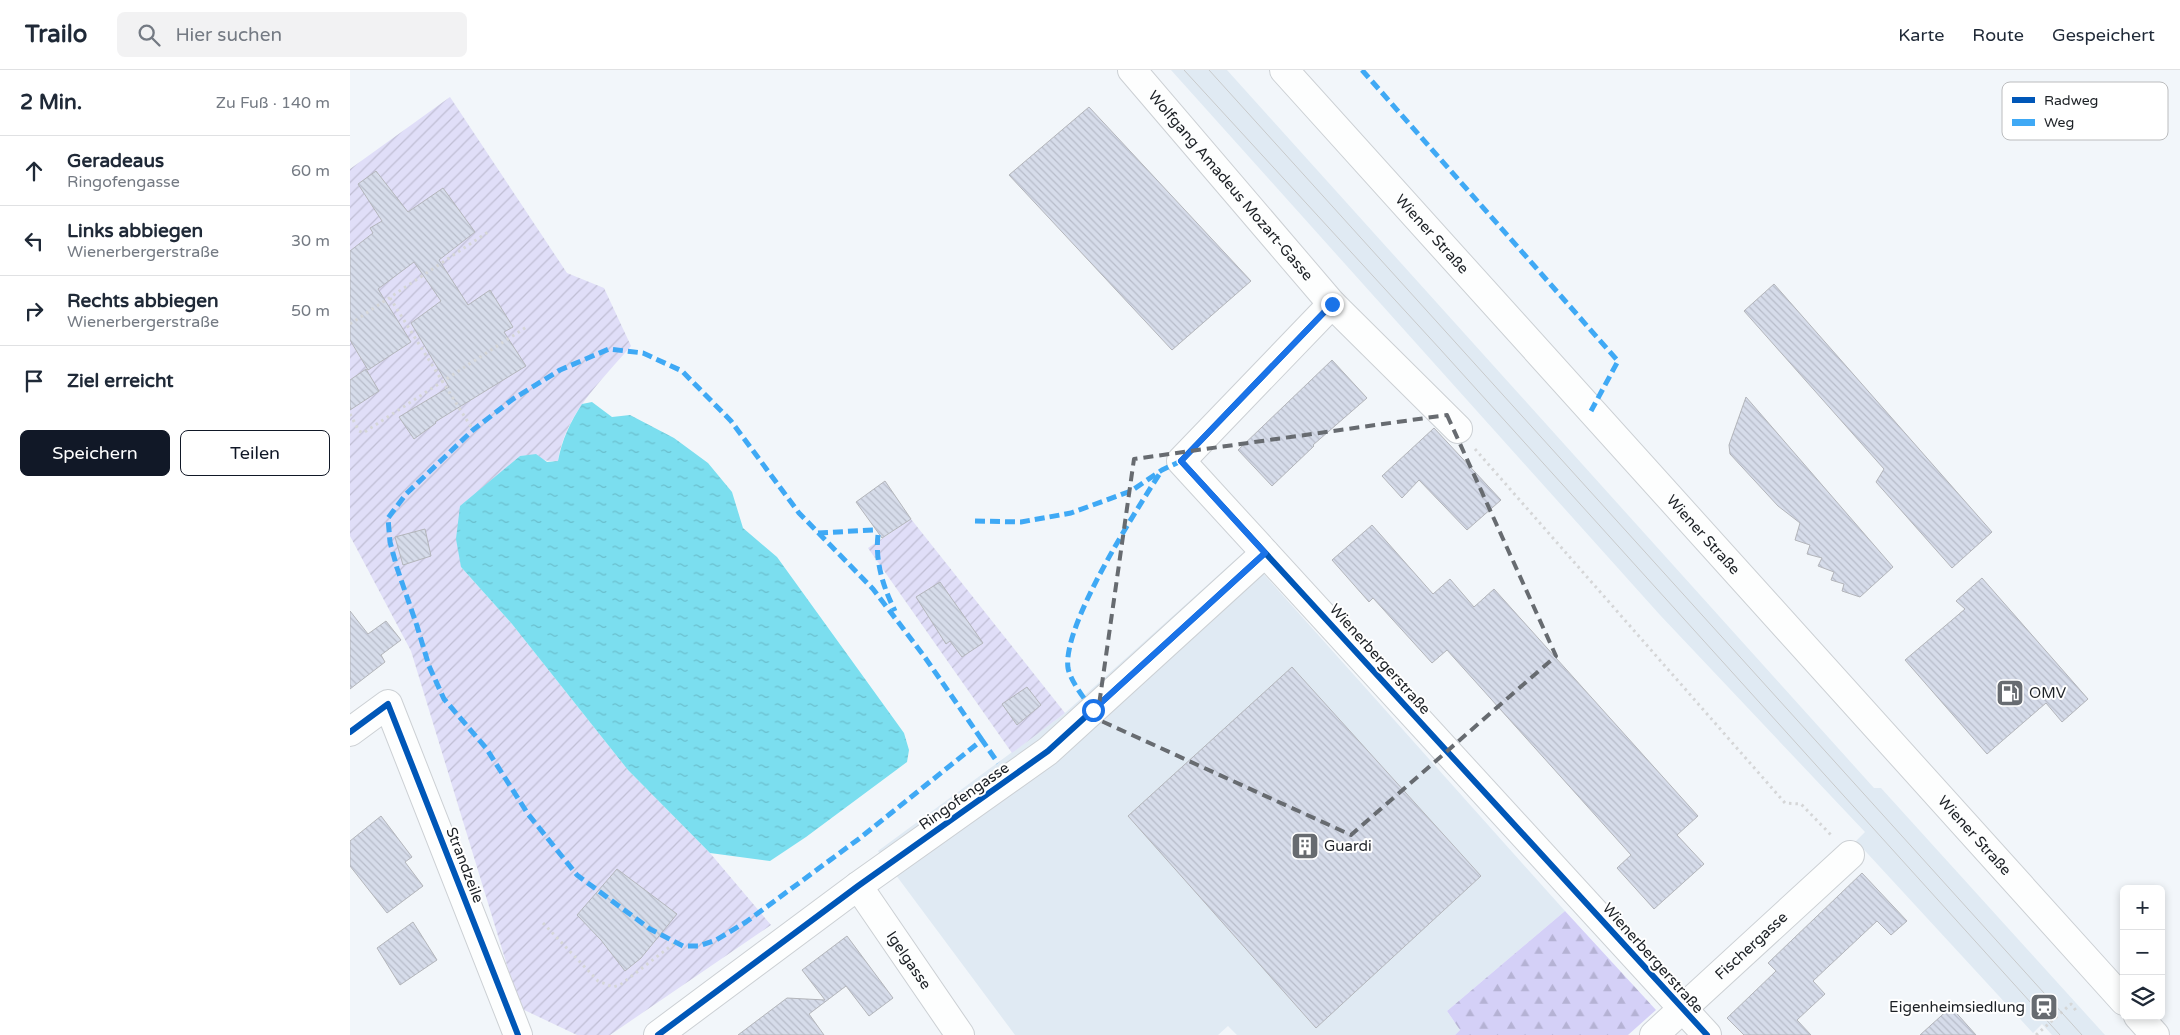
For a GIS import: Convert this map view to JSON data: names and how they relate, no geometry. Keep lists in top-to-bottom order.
{
  "streets": {
    "street": [
      "Wolfgang Amadeus Mozart-Gasse",
      "Wiener Straße",
      "Wienerbergerstraße",
      "Ringofengasse",
      "Strandzeile",
      "Fischergasse",
      "Igelgasse"
    ]
  },
  "crossings": [
    ["Wolfgang Amadeus Mozart-Gasse", "Wienerbergerstraße"],
    ["Wienerbergerstraße", "Ringofengasse"],
    ["Wienerbergerstraße", "Fischergasse"],
    ["Ringofengasse", "Igelgasse"]
  ],
  "places": {
    "fuel station": ["OMV"],
    "building": ["Guardi"],
    "station": ["Eigenheimsiedlung"]
  },
  "legend": ["Radweg", "Weg"],
  "page": {
    "header": "Trailo",
    "search": "Hier suchen",
    "nav": ["Karte", "Route", "Gespeichert"],
    "heading": ["2 Min.", "Zu Fuß · 140 m"],
    "list": [
      ["Geradeaus", "Ringofengasse", "60 m"],
      ["Links abbiegen", "Wienerbergerstraße", "30 m"],
      ["Rechts abbiegen", "Wienerbergerstraße", "50 m"],
      "Ziel erreicht"
    ],
    "buttons": ["Speichern", "Teilen"],
    "map_buttons": ["+", "−"]
  }
}
